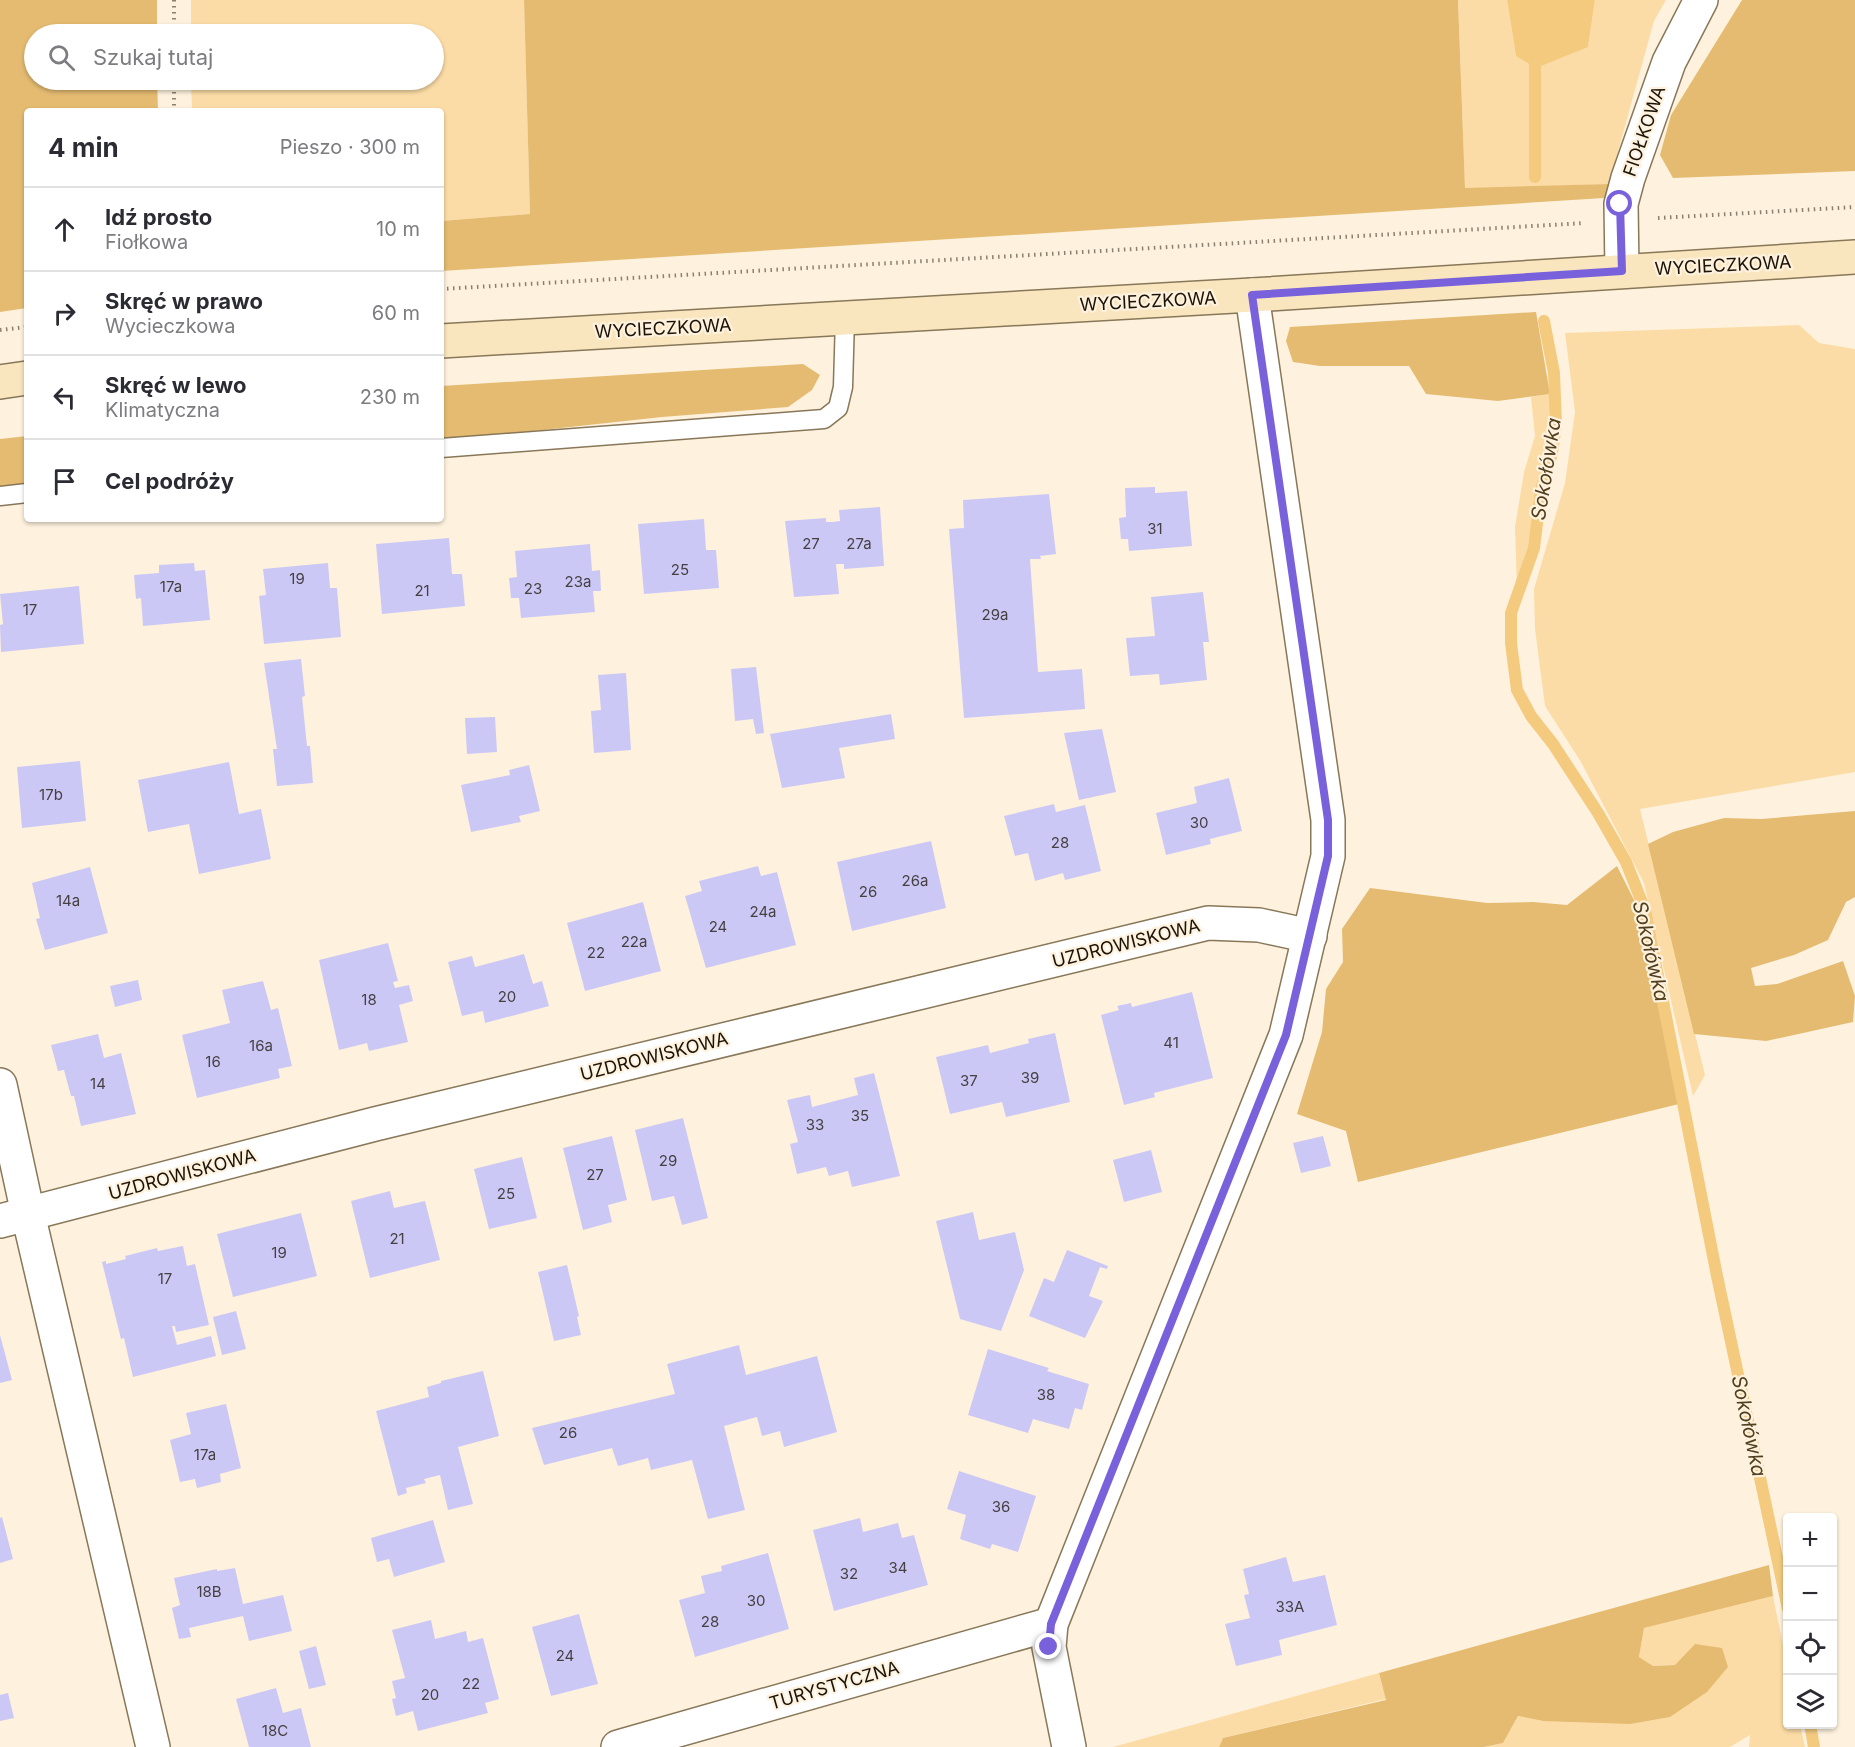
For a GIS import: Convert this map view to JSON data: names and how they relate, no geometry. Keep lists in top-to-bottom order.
{
  "streets": {
    "street": [
      "FIOŁKOWA",
      "WYCIECZKOWA",
      "UZDROWISKOWA",
      "TURYSTYCZNA"
    ]
  },
  "crossings": [
    ["FIOŁKOWA", "WYCIECZKOWA"]
  ],
  "water": ["Sokołówka"],
  "house_numbers": [
    "31",
    "27",
    "27a",
    "25",
    "19",
    "23a",
    "17a",
    "23",
    "21",
    "17",
    "29a",
    "17b",
    "30",
    "28",
    "26a",
    "26",
    "14a",
    "24a",
    "24",
    "22a",
    "22",
    "20",
    "18",
    "41",
    "16a",
    "16",
    "39",
    "37",
    "14",
    "35",
    "33",
    "29",
    "27",
    "25",
    "21",
    "19",
    "17",
    "38",
    "26",
    "17a",
    "36",
    "34",
    "32",
    "18B",
    "30",
    "33A",
    "28",
    "24",
    "22",
    "20",
    "18C"
  ],
  "page": {
    "search": "Szukaj tutaj",
    "heading": ["4 min", "Pieszo · 300 m"],
    "list": [
      ["Idź prosto", "Fiołkowa", "10 m"],
      ["Skręć w prawo", "Wycieczkowa", "60 m"],
      ["Skręć w lewo", "Klimatyczna", "230 m"],
      "Cel podróży"
    ],
    "map_buttons": ["+", "−"]
  }
}
